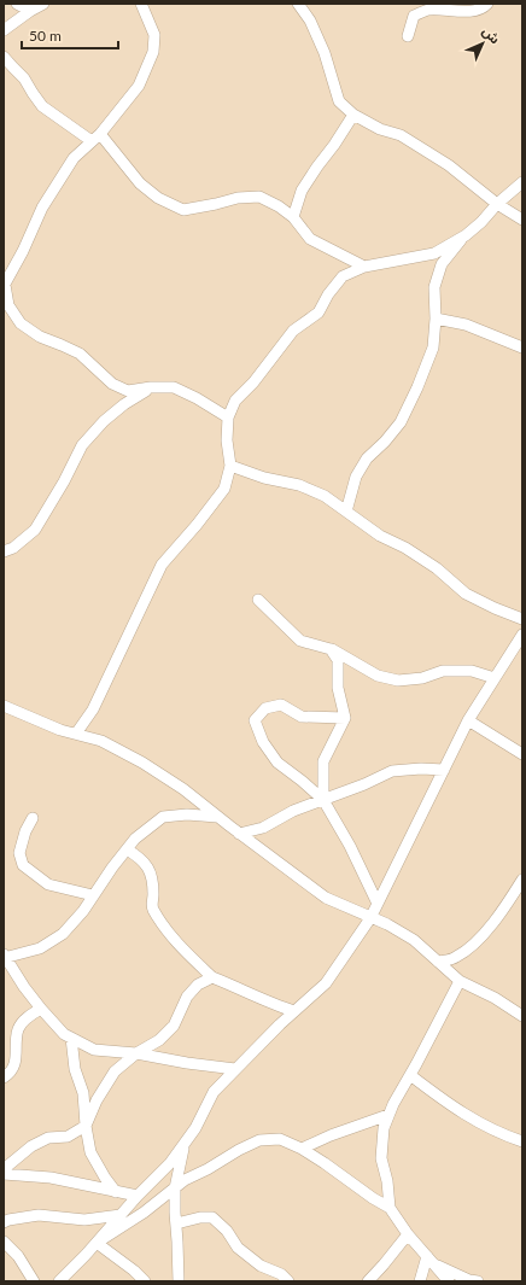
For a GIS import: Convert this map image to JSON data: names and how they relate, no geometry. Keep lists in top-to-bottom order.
{
  "scale_bar": "50 m",
  "north": "top right"
}
